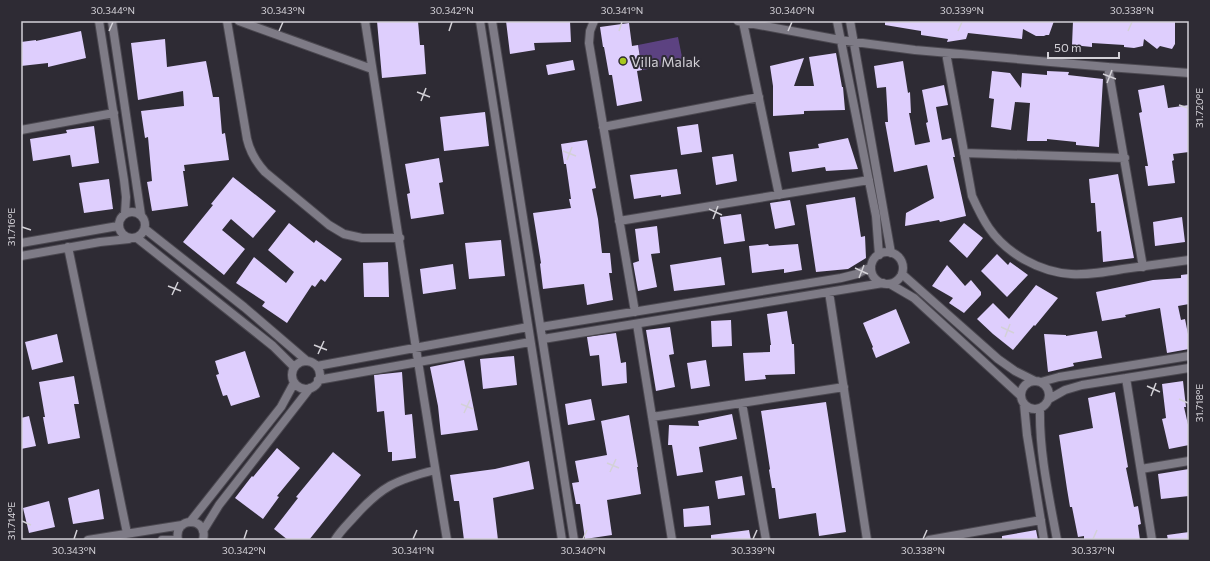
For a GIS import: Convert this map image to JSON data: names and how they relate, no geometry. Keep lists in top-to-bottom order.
{
  "places": ["Villa Malak"],
  "scale_bar": "50 m",
  "coordinates": [
    "30.344°N",
    "30.343°N",
    "30.342°N",
    "30.341°N",
    "30.340°N",
    "30.339°N",
    "30.338°N",
    "31.720°E",
    "31.716°E",
    "31.718°E",
    "31.714°E",
    "30.337°N"
  ]
}
